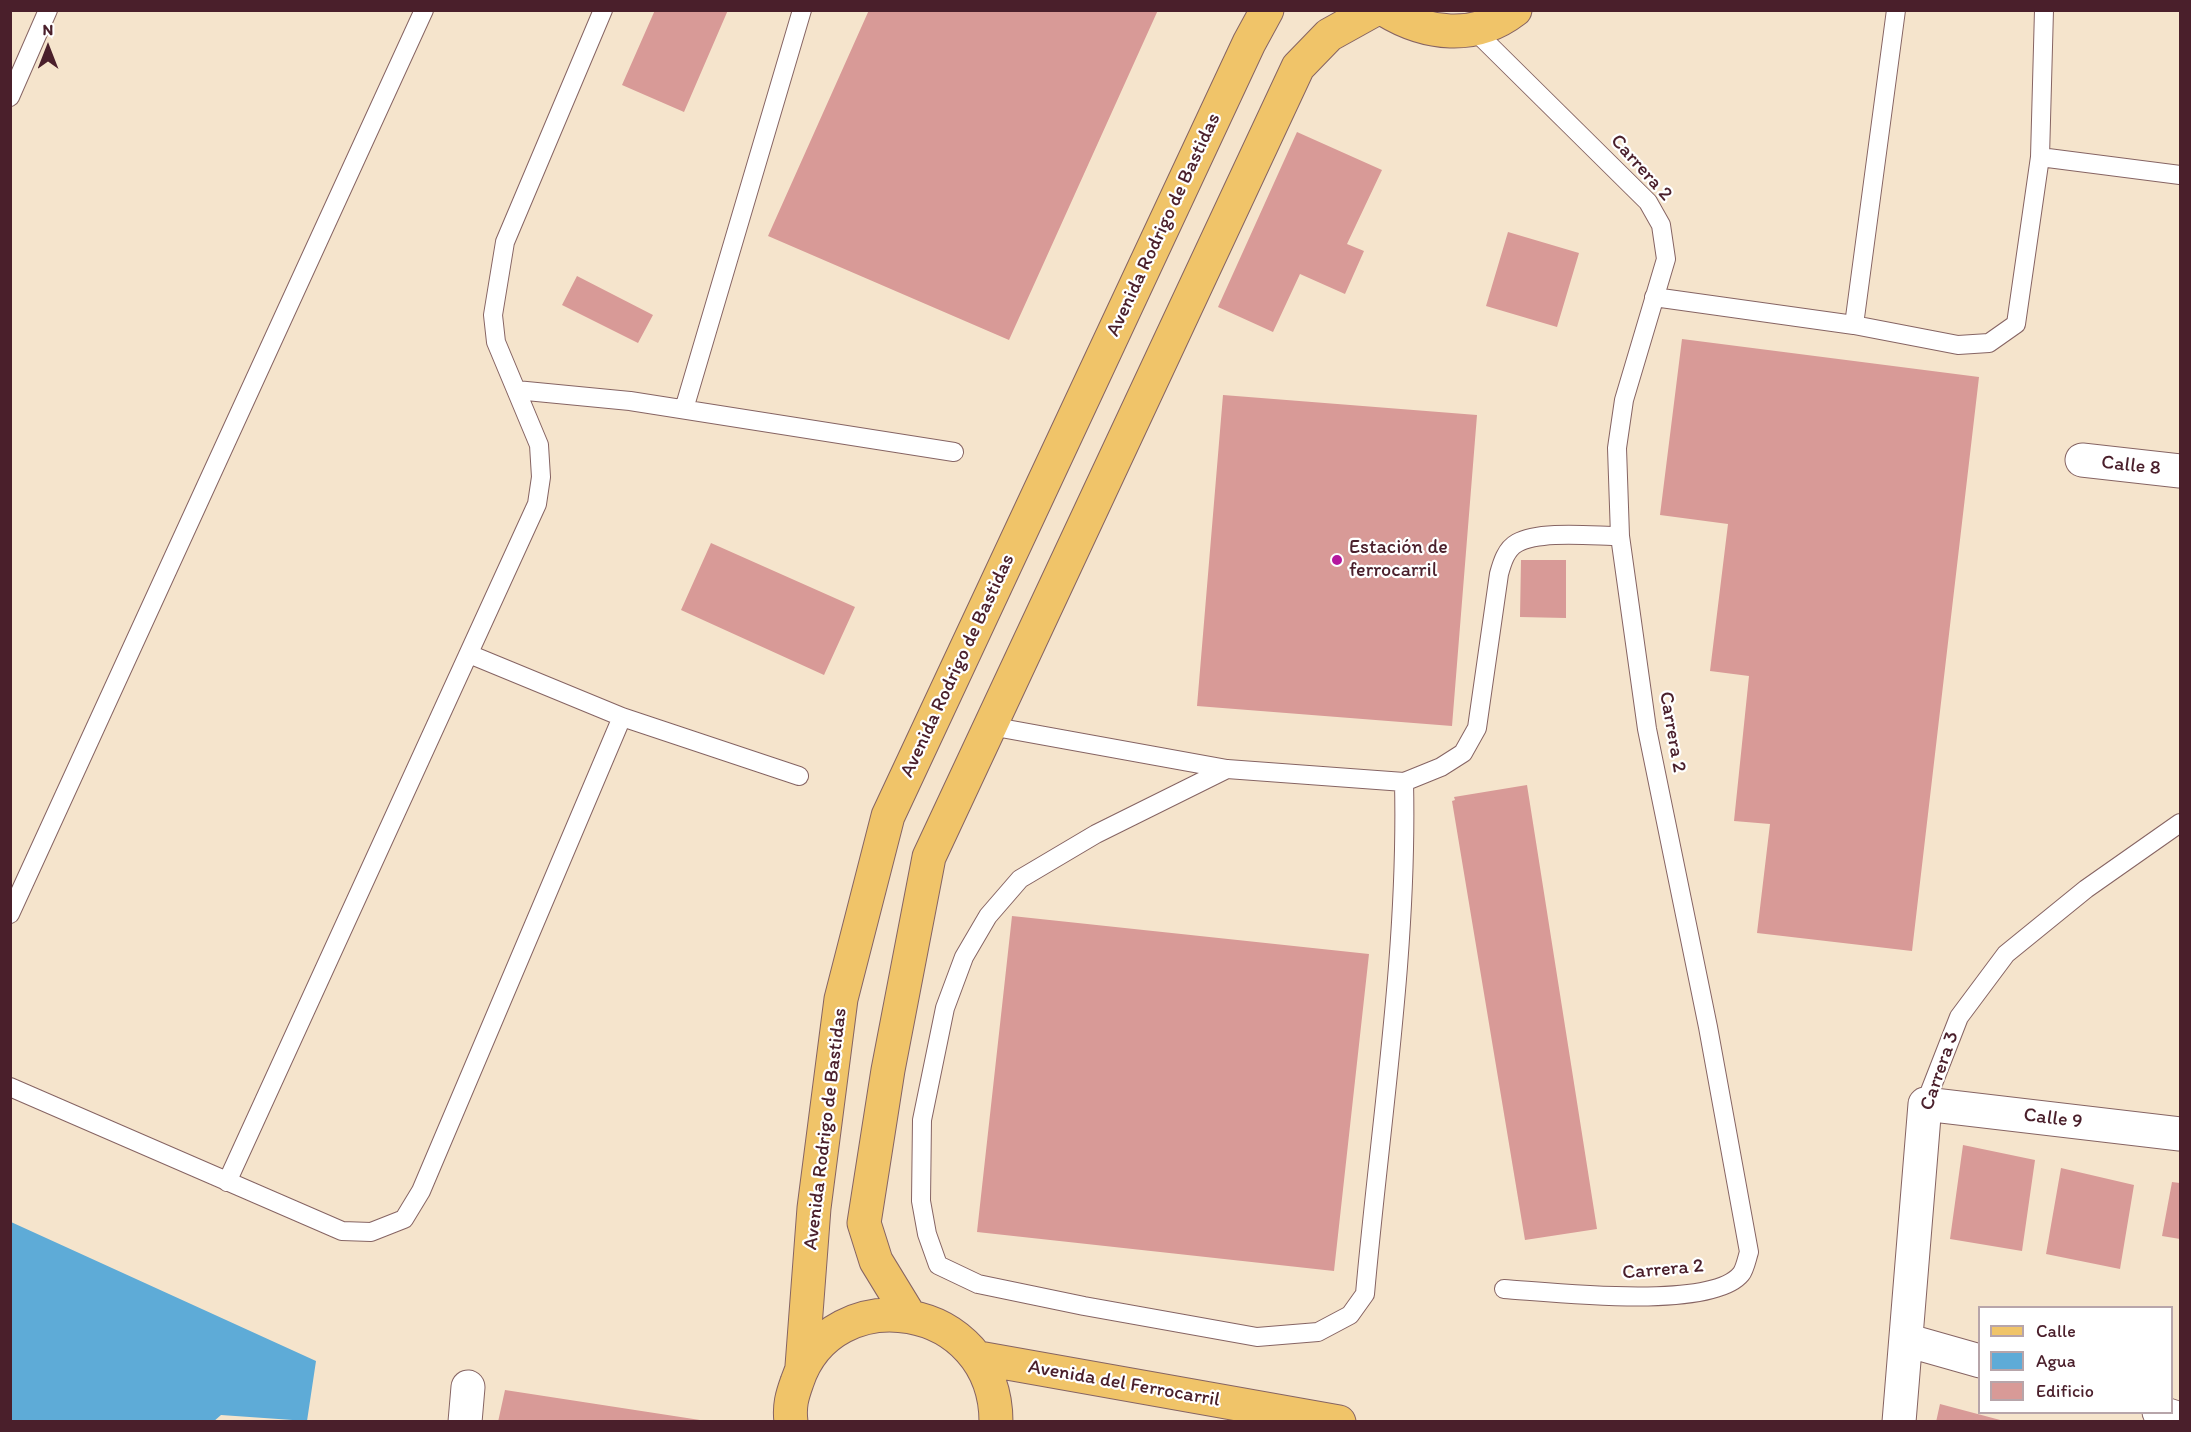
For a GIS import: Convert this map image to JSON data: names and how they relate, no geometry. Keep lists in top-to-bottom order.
{
  "streets": {
    "main road": ["Avenida Rodrigo de Bastidas", "Avenida del Ferrocarril"],
    "street": ["Calle 8", "Carrera 3", "Calle 9"],
    "lane": ["Carrera 2"]
  },
  "crossings": [
    ["Carrera 3", "Calle 9"]
  ],
  "places": ["Estación de ferrocarril"],
  "legend": ["Calle", "Agua", "Edificio"],
  "north": "top"
}
